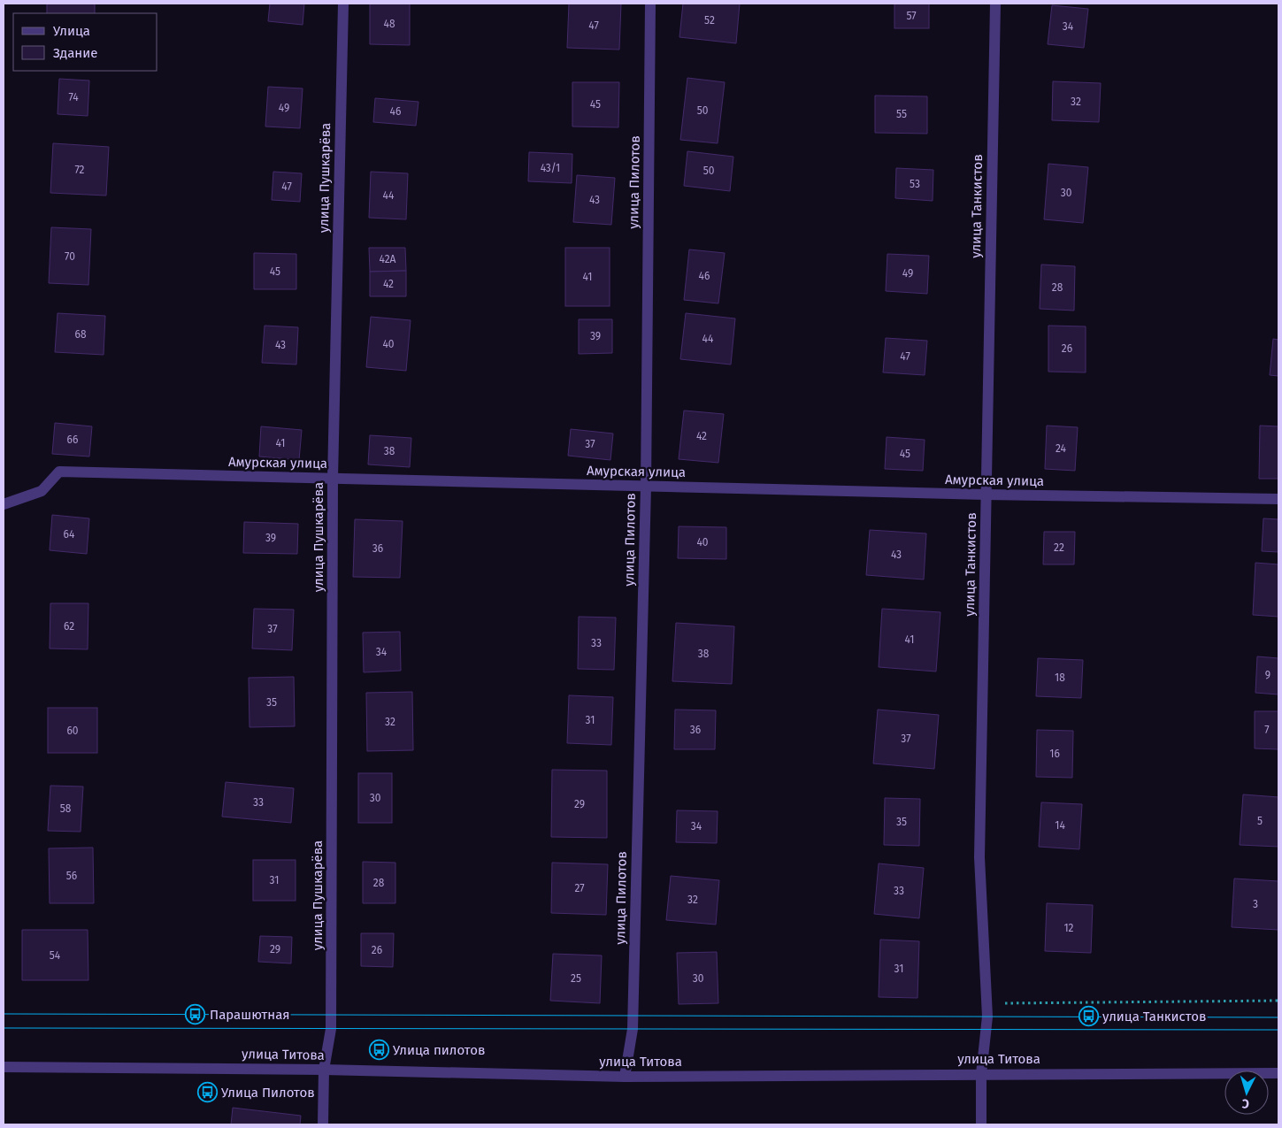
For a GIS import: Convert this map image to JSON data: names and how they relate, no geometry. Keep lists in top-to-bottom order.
{
  "streets": {
    "street": [
      "улица Пушкарёва",
      "улица Пилотов",
      "улица Танкистов",
      "Амурская улица",
      "улица Титова"
    ]
  },
  "crossings": [
    ["улица Пушкарёва", "Амурская улица"],
    ["улица Пушкарёва", "улица Титова"],
    ["улица Пилотов", "Амурская улица"],
    ["улица Пилотов", "улица Титова"],
    ["улица Танкистов", "Амурская улица"],
    ["улица Танкистов", "улица Титова"]
  ],
  "places": {
    "bus stop": [
      "Парашютная",
      "улица Танкистов",
      "Улица пилотов",
      "Улица Пилотов"
    ]
  },
  "house_numbers": [
    "57",
    "52",
    "48",
    "47",
    "34",
    "74",
    "32",
    "45",
    "49",
    "50",
    "46",
    "55",
    "43/1",
    "72",
    "50",
    "53",
    "47",
    "30",
    "44",
    "43",
    "70",
    "42А",
    "45",
    "49",
    "46",
    "41",
    "42",
    "28",
    "68",
    "39",
    "44",
    "40",
    "43",
    "26",
    "47",
    "42",
    "66",
    "41",
    "37",
    "24",
    "38",
    "45",
    "64",
    "39",
    "40",
    "22",
    "36",
    "43",
    "62",
    "37",
    "41",
    "33",
    "34",
    "38",
    "9",
    "18",
    "35",
    "31",
    "32",
    "36",
    "7",
    "60",
    "37",
    "16",
    "30",
    "33",
    "29",
    "58",
    "5",
    "35",
    "14",
    "34",
    "56",
    "31",
    "28",
    "27",
    "33",
    "32",
    "3",
    "12",
    "29",
    "26",
    "54",
    "31",
    "25",
    "30"
  ],
  "legend": ["Улица", "Здание"],
  "north": "bottom"
}
